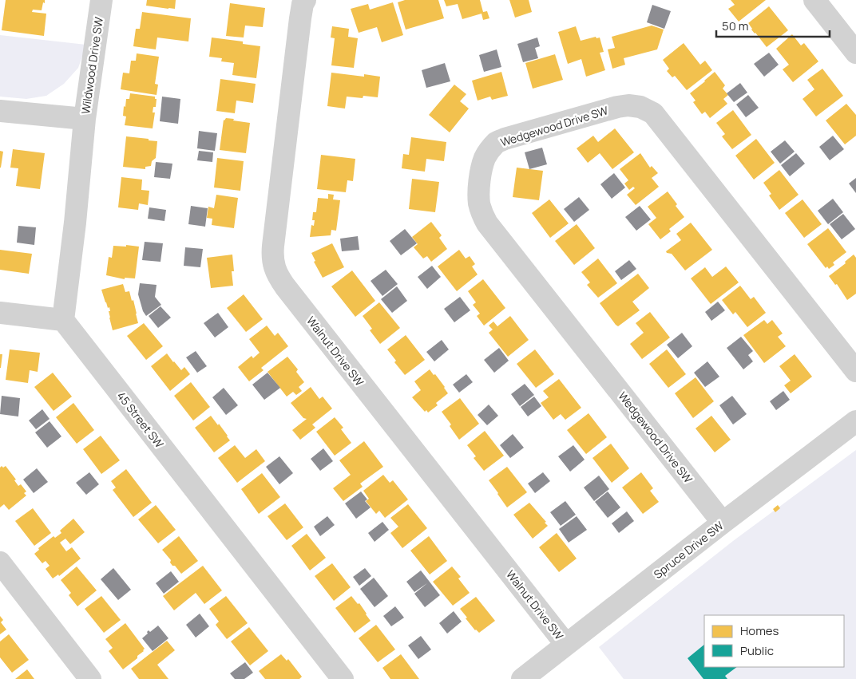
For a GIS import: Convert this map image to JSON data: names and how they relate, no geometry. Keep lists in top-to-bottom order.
{
  "streets": {
    "street": [
      "Wildwood Drive SW",
      "Wedgewood Drive SW",
      "Walnut Drive SW",
      "45 Street SW",
      "Spruce Drive SW"
    ]
  },
  "crossings": [
    ["Wedgewood Drive SW", "Spruce Drive SW"],
    ["Walnut Drive SW", "Spruce Drive SW"]
  ],
  "legend": ["Homes", "Public"],
  "scale_bar": "50 m"
}
